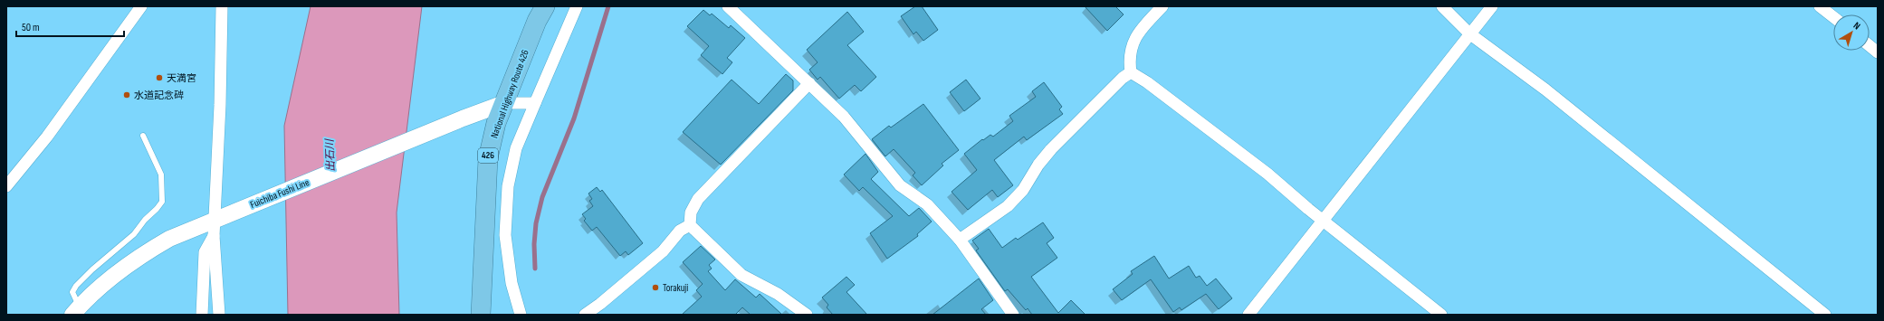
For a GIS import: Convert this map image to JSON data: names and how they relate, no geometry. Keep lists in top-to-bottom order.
{
  "streets": {
    "highway": ["National Highway Route 426", "426"],
    "main road": ["Fuichiba Fushi Line"]
  },
  "crossings": [
    ["National Highway Route 426", "Fuichiba Fushi Line"]
  ],
  "water": ["出石川"],
  "places": ["天満宮", "水道記念碑", "Torakuji"],
  "scale_bar": "50 m",
  "north": "top right"
}
